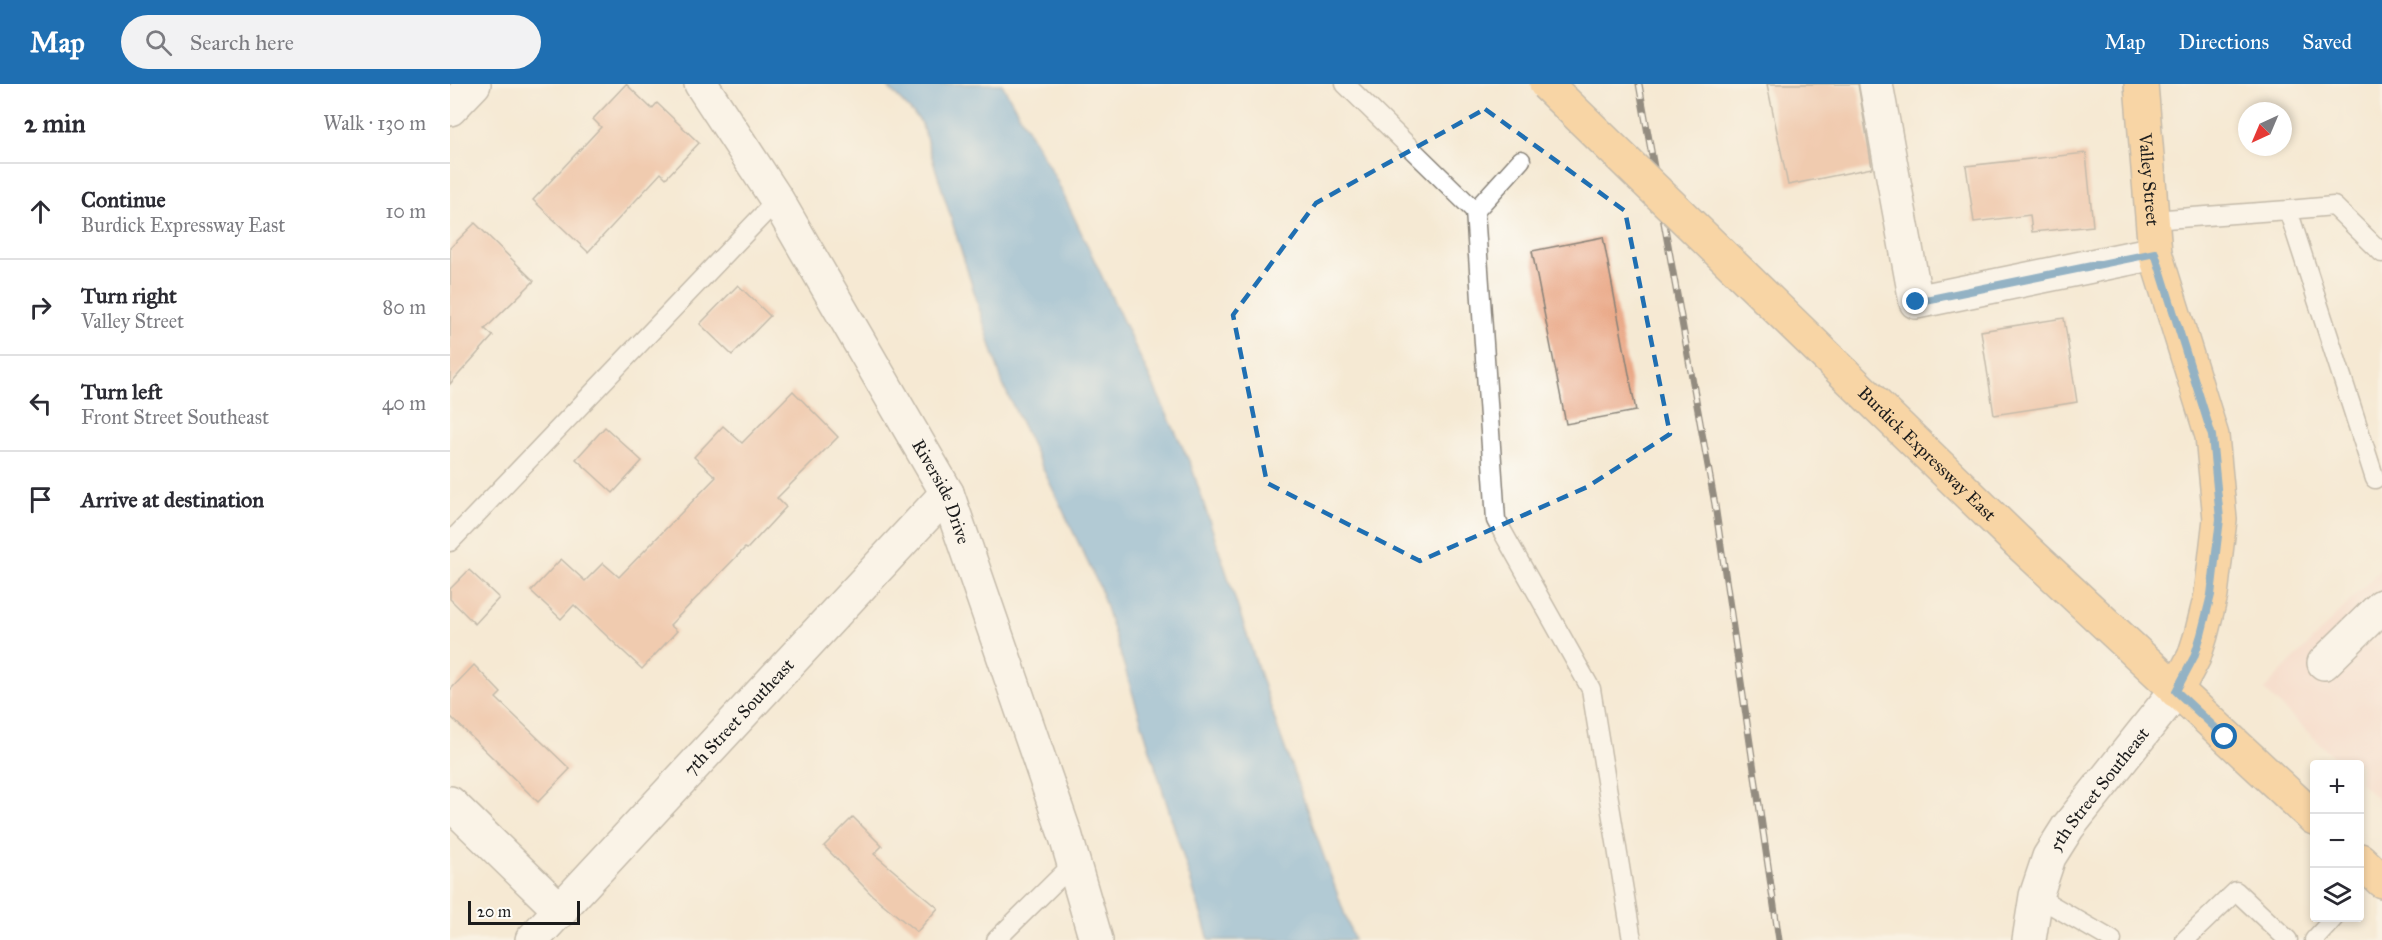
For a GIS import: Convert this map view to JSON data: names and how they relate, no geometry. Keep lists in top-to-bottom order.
{
  "streets": {
    "main road": ["Valley Street", "Burdick Expressway East"],
    "street": ["Riverside Drive", "7th Street Southeast", "5th Street Southeast"]
  },
  "crossings": [
    ["Valley Street", "Burdick Expressway East"],
    ["Valley Street", "5th Street Southeast"],
    ["Burdick Expressway East", "5th Street Southeast"],
    ["Riverside Drive", "7th Street Southeast"]
  ],
  "scale_bar": "20 m",
  "north": "bottom left",
  "page": {
    "header": "Map",
    "search": "Search here",
    "nav": ["Map", "Directions", "Saved"],
    "heading": ["2 min", "Walk · 130 m"],
    "list": [
      ["Continue", "Burdick Expressway East", "10 m"],
      ["Turn right", "Valley Street", "80 m"],
      ["Turn left", "Front Street Southeast", "40 m"],
      "Arrive at destination"
    ],
    "map_buttons": ["+", "−"],
    "scale": "20 m"
  }
}
